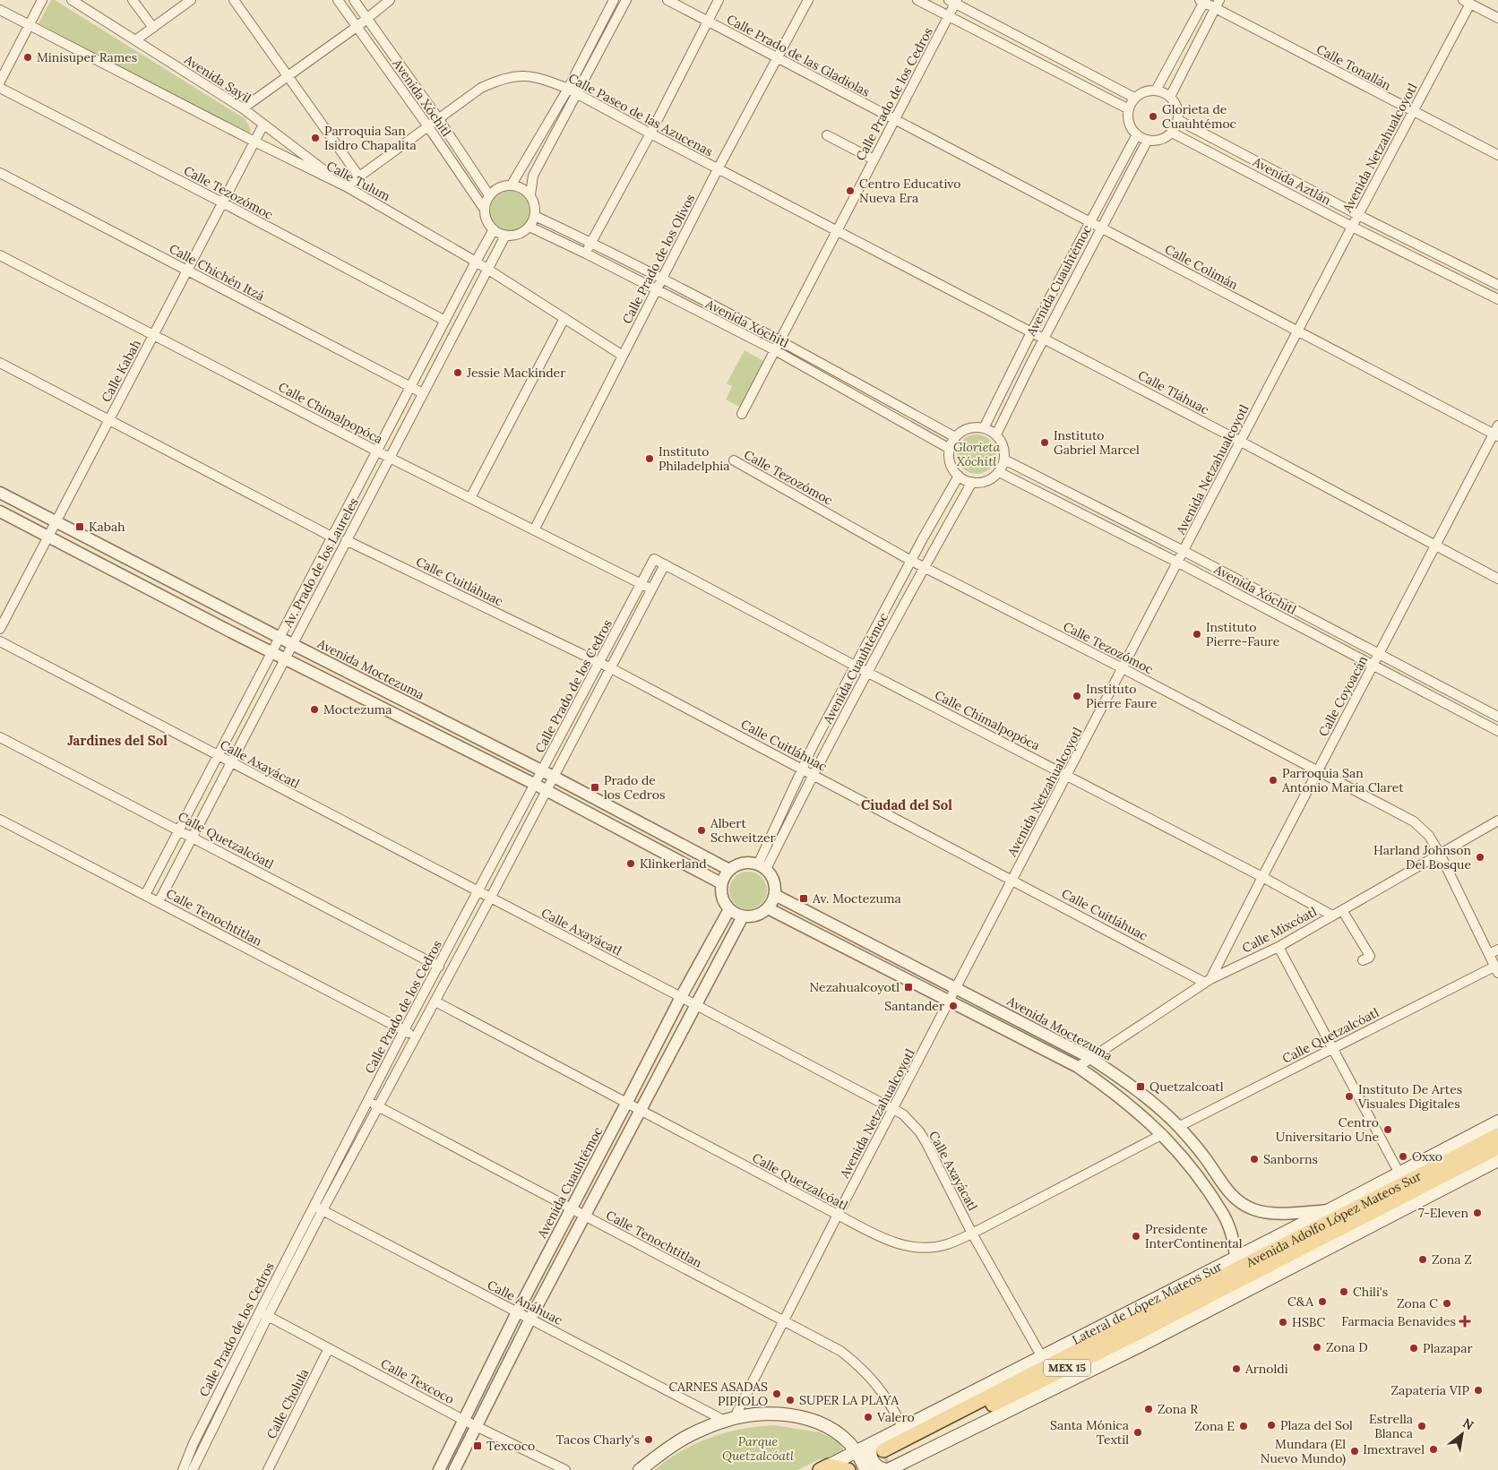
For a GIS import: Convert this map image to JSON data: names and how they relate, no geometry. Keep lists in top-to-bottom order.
{
  "streets": {
    "main road": ["Avenida Adolfo López Mateos Sur", "Lateral de López Mateos Sur", "MEX 15"],
    "street": [
      "Calle Prado de las Gladiolas",
      "Calle Tonallán",
      "Avenida Sayil",
      "Calle Prado de los Cedros",
      "Avenida Xóchitl",
      "Calle Paseo de las Azucenas",
      "Avenida Netzahualcoyotl",
      "Calle Tulum",
      "Avenida Aztlán",
      "Calle Tezozómoc",
      "Calle Prado de los Olivos",
      "Calle Colimán",
      "Calle Chichén Itzá",
      "Avenida Cuauhtémoc",
      "Calle Kabah",
      "Calle Tláhuac",
      "Calle Chimalpopóca",
      "Av. Prado de los Laureles",
      "Calle Cuitláhuac",
      "Avenida Moctezuma",
      "Calle Coyoacán",
      "Calle Axayácatl",
      "Calle Quetzalcóatl",
      "Calle Tenochtitlan",
      "Calle Mixcóatl",
      "Calle Anáhuac",
      "Calle Texcoco",
      "Calle Cholula"
    ]
  },
  "crossings": [
    ["Calle Prado de las Gladiolas", "Calle Prado de los Cedros"],
    ["Calle Prado de las Gladiolas", "Calle Prado de los Olivos"],
    ["Calle Prado de las Gladiolas", "Calle Colimán"],
    ["Calle Tonallán", "Avenida Netzahualcoyotl"],
    ["Avenida Sayil", "Calle Paseo de las Azucenas"],
    ["Avenida Sayil", "Calle Tulum"],
    ["Avenida Sayil", "Calle Kabah"],
    ["Calle Prado de los Cedros", "Avenida Xóchitl"],
    ["Calle Prado de los Cedros", "Calle Paseo de las Azucenas"],
    ["Calle Prado de los Cedros", "Calle Colimán"],
    ["Calle Prado de los Cedros", "Calle Tláhuac"],
    ["Calle Prado de los Cedros", "Calle Chimalpopóca"],
    ["Calle Prado de los Cedros", "Calle Cuitláhuac"],
    ["Calle Prado de los Cedros", "Avenida Moctezuma"],
    ["Calle Prado de los Cedros", "Calle Axayácatl"],
    ["Calle Prado de los Cedros", "Calle Quetzalcóatl"],
    ["Calle Prado de los Cedros", "Calle Tenochtitlan"],
    ["Calle Prado de los Cedros", "Calle Anáhuac"],
    ["Calle Prado de los Cedros", "Calle Texcoco"],
    ["Avenida Xóchitl", "Calle Paseo de las Azucenas"],
    ["Avenida Xóchitl", "Avenida Netzahualcoyotl"],
    ["Avenida Xóchitl", "Calle Prado de los Olivos"],
    ["Avenida Xóchitl", "Avenida Cuauhtémoc"],
    ["Avenida Xóchitl", "Av. Prado de los Laureles"],
    ["Avenida Xóchitl", "Calle Coyoacán"],
    ["Calle Paseo de las Azucenas", "Calle Tulum"],
    ["Calle Paseo de las Azucenas", "Calle Prado de los Olivos"],
    ["Calle Paseo de las Azucenas", "Calle Tláhuac"],
    ["Avenida Netzahualcoyotl", "Avenida Aztlán"],
    ["Avenida Netzahualcoyotl", "Calle Tezozómoc"],
    ["Avenida Netzahualcoyotl", "Calle Colimán"],
    ["Avenida Netzahualcoyotl", "Calle Tláhuac"],
    ["Avenida Netzahualcoyotl", "Calle Chimalpopóca"],
    ["Avenida Netzahualcoyotl", "Calle Cuitláhuac"],
    ["Avenida Netzahualcoyotl", "Avenida Moctezuma"],
    ["Avenida Netzahualcoyotl", "Calle Axayácatl"],
    ["Avenida Netzahualcoyotl", "Calle Quetzalcóatl"],
    ["Avenida Netzahualcoyotl", "Calle Tenochtitlan"],
    ["Avenida Netzahualcoyotl", "Calle Anáhuac"],
    ["Calle Tulum", "Calle Prado de los Olivos"],
    ["Calle Tulum", "Calle Kabah"],
    ["Calle Tulum", "Av. Prado de los Laureles"],
    ["Avenida Aztlán", "Avenida Cuauhtémoc"],
    ["Calle Tezozómoc", "Avenida Cuauhtémoc"],
    ["Calle Tezozómoc", "Calle Kabah"],
    ["Calle Tezozómoc", "Av. Prado de los Laureles"],
    ["Calle Tezozómoc", "Calle Coyoacán"],
    ["Calle Tezozómoc", "Calle Quetzalcóatl"],
    ["Calle Tezozómoc", "Calle Mixcóatl"],
    ["Calle Prado de los Olivos", "Calle Chimalpopóca"],
    ["Calle Colimán", "Avenida Cuauhtémoc"],
    ["Calle Colimán", "Calle Coyoacán"],
    ["Calle Chichén Itzá", "Calle Kabah"],
    ["Calle Chichén Itzá", "Av. Prado de los Laureles"],
    ["Avenida Cuauhtémoc", "Calle Tláhuac"],
    ["Avenida Cuauhtémoc", "Calle Chimalpopóca"],
    ["Avenida Cuauhtémoc", "Calle Cuitláhuac"],
    ["Avenida Cuauhtémoc", "Avenida Moctezuma"],
    ["Avenida Cuauhtémoc", "Calle Axayácatl"],
    ["Avenida Cuauhtémoc", "Calle Quetzalcóatl"],
    ["Avenida Cuauhtémoc", "Calle Tenochtitlan"],
    ["Avenida Cuauhtémoc", "Calle Anáhuac"],
    ["Avenida Cuauhtémoc", "Calle Texcoco"],
    ["Calle Kabah", "Calle Chimalpopóca"],
    ["Calle Kabah", "Avenida Moctezuma"],
    ["Calle Tláhuac", "Calle Coyoacán"],
    ["Calle Chimalpopóca", "Av. Prado de los Laureles"],
    ["Calle Chimalpopóca", "Calle Coyoacán"],
    ["Calle Chimalpopóca", "Calle Mixcóatl"],
    ["Av. Prado de los Laureles", "Calle Cuitláhuac"],
    ["Av. Prado de los Laureles", "Avenida Moctezuma"],
    ["Av. Prado de los Laureles", "Calle Axayácatl"],
    ["Av. Prado de los Laureles", "Calle Quetzalcóatl"],
    ["Av. Prado de los Laureles", "Calle Tenochtitlan"],
    ["Calle Cuitláhuac", "Calle Coyoacán"],
    ["Calle Cuitláhuac", "Calle Mixcóatl"],
    ["Avenida Moctezuma", "Calle Quetzalcóatl"],
    ["Avenida Moctezuma", "Calle Mixcóatl"],
    ["Avenida Moctezuma", "Avenida Adolfo López Mateos Sur"],
    ["Avenida Moctezuma", "Lateral de López Mateos Sur"],
    ["Calle Coyoacán", "Calle Mixcóatl"],
    ["Calle Axayácatl", "Calle Quetzalcóatl"],
    ["Calle Axayácatl", "Lateral de López Mateos Sur"],
    ["Calle Tenochtitlan", "Lateral de López Mateos Sur"],
    ["Avenida Adolfo López Mateos Sur", "Lateral de López Mateos Sur"],
    ["Calle Texcoco", "Calle Cholula"]
  ],
  "districts": ["Jardines del Sol", "Ciudad del Sol"],
  "parks": ["Glorieta Xóchitl", "Parque Quetzalcóatl"],
  "places": {
    "other": [
      "Minisuper Rames",
      "Glorieta de Cuauhtémoc",
      "Parroquia San Isidro Chapalita",
      "Centro Educativo Nueva Era",
      "Jessie Mackinder",
      "Instituto Gabriel Marcel",
      "Instituto Philadelphia",
      "Instituto Pierre-Faure",
      "Instituto Pierre Faure",
      "Moctezuma",
      "Parroquia San Antonio María Claret",
      "Albert Schweitzer",
      "Harland Johnson Del Bosque",
      "Klinkerland",
      "Santander",
      "Instituto De Artes Visuales Digitales",
      "Centro Universitario Une",
      "Oxxo",
      "Sanborns",
      "7-Eleven",
      "Presidente InterContinental",
      "Zona Z",
      "Chili's",
      "C&A",
      "Zona C",
      "HSBC",
      "Zona D",
      "Plazapar",
      "Arnoldi",
      "Zapatería VIP",
      "CARNES ASADAS PIPIOLO",
      "SUPER LA PLAYA",
      "Zona R",
      "Valero",
      "Plaza del Sol",
      "Zona E",
      "Estrella Blanca",
      "Santa Mónica Textil",
      "Tacos Charly's",
      "Imextravel",
      "Mundara (El Nuevo Mundo)"
    ],
    "transit": [
      "Kabah",
      "Prado de los Cedros",
      "Av. Moctezuma",
      "Nezahualcoyotl",
      "Quetzalcoatl",
      "Texcoco"
    ],
    "health": ["Farmacia Benavides"]
  },
  "north": "top right"
}
